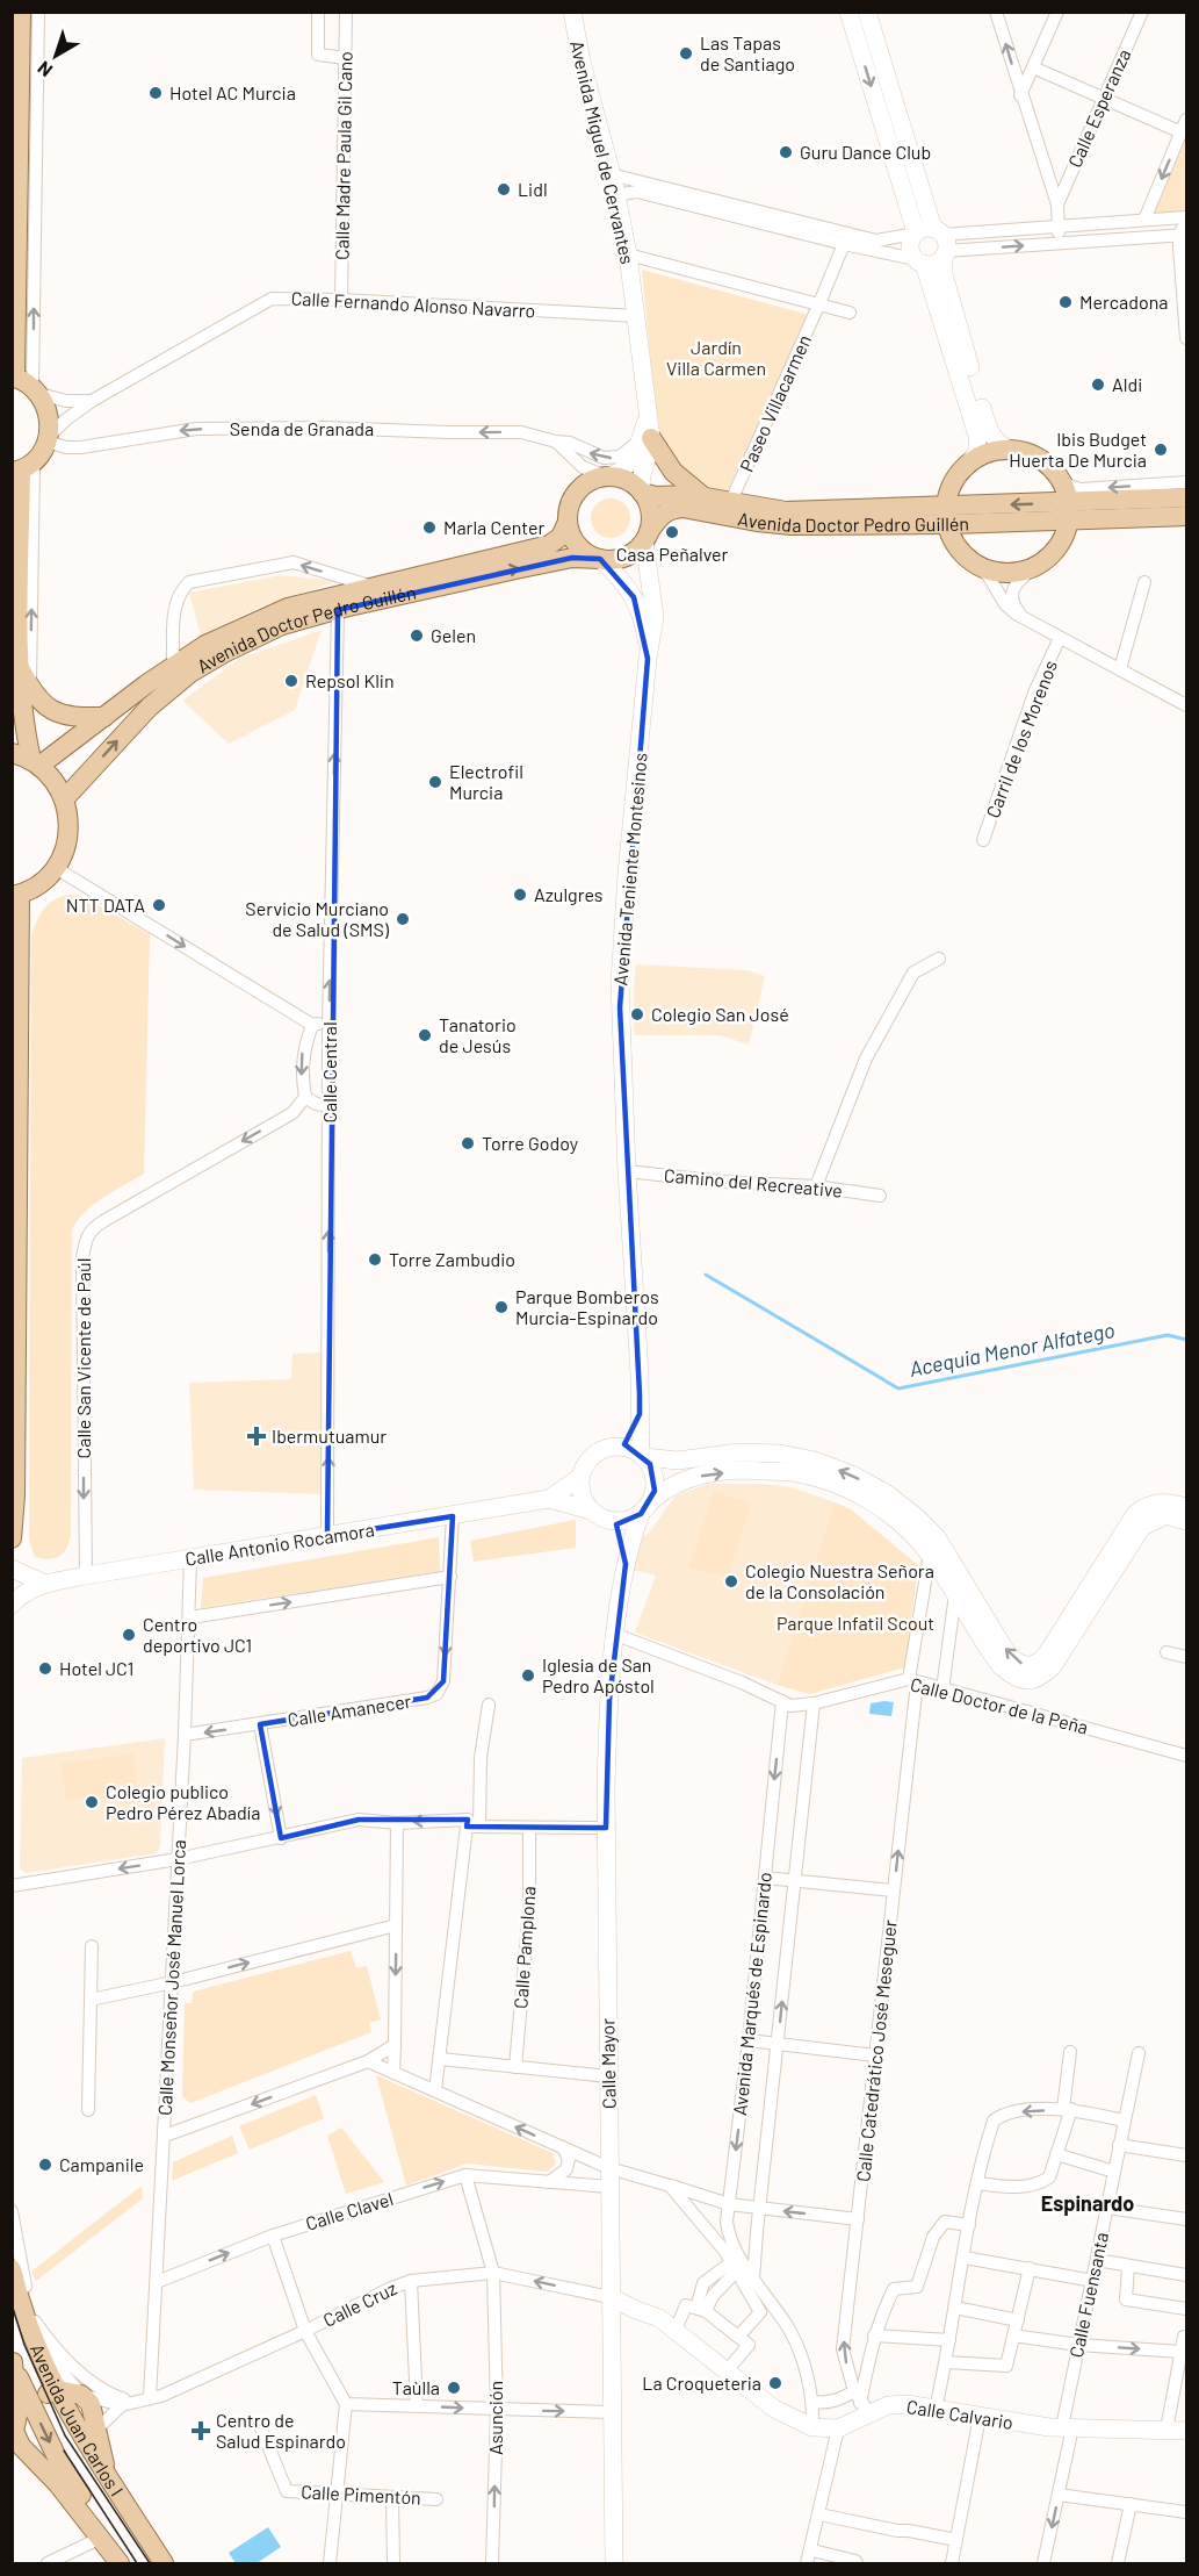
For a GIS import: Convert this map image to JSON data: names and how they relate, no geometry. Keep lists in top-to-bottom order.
{
  "streets": {
    "main road": [
      "Avenida Miguel de Cervantes",
      "Avenida Doctor Pedro Guillén",
      "Avenida Teniente Montesinos",
      "Calle Antonio Rocamora",
      "Calle Mayor",
      "Calle Calvario",
      "Avenida Juan Carlos I"
    ],
    "street": [
      "Calle Esperanza",
      "Calle Madre Paula Gil Cano",
      "Calle Fernando Alonso Navarro",
      "Paseo Villacarmen",
      "Senda de Granada",
      "Carril de los Morenos",
      "Calle Central",
      "Camino del Recreative",
      "Calle San Vicente de Paúl",
      "Calle Doctor de la Peña",
      "Calle Amanecer",
      "Calle Pamplona",
      "Calle Monseñor José Manuel Lorca",
      "Avenida Marqués de Espinardo",
      "Calle Catedrático José Meseguer",
      "Calle Clavel",
      "Calle Fuensanta",
      "Calle Cruz",
      "Asunción",
      "Calle Pimentón"
    ]
  },
  "crossings": [
    ["Avenida Miguel de Cervantes", "Calle Fernando Alonso Navarro"],
    ["Avenida Miguel de Cervantes", "Senda de Granada"],
    ["Avenida Miguel de Cervantes", "Avenida Doctor Pedro Guillén"],
    ["Avenida Miguel de Cervantes", "Avenida Teniente Montesinos"],
    ["Calle Madre Paula Gil Cano", "Calle Fernando Alonso Navarro"],
    ["Calle Fernando Alonso Navarro", "Senda de Granada"],
    ["Paseo Villacarmen", "Avenida Doctor Pedro Guillén"],
    ["Avenida Doctor Pedro Guillén", "Avenida Teniente Montesinos"],
    ["Avenida Doctor Pedro Guillén", "Calle Central"],
    ["Avenida Teniente Montesinos", "Camino del Recreative"],
    ["Avenida Teniente Montesinos", "Calle Antonio Rocamora"],
    ["Avenida Teniente Montesinos", "Calle Mayor"],
    ["Calle Central", "Calle Antonio Rocamora"],
    ["Calle San Vicente de Paúl", "Calle Antonio Rocamora"],
    ["Calle Antonio Rocamora", "Calle Monseñor José Manuel Lorca"],
    ["Calle Antonio Rocamora", "Calle Mayor"],
    ["Calle Doctor de la Peña", "Avenida Marqués de Espinardo"],
    ["Calle Doctor de la Peña", "Calle Catedrático José Meseguer"],
    ["Calle Doctor de la Peña", "Calle Mayor"],
    ["Calle Amanecer", "Calle Monseñor José Manuel Lorca"],
    ["Calle Monseñor José Manuel Lorca", "Calle Clavel"],
    ["Calle Monseñor José Manuel Lorca", "Calle Cruz"],
    ["Avenida Marqués de Espinardo", "Calle Calvario"],
    ["Calle Catedrático José Meseguer", "Calle Calvario"],
    ["Calle Mayor", "Calle Clavel"],
    ["Calle Mayor", "Calle Cruz"],
    ["Calle Mayor", "Calle Calvario"],
    ["Calle Clavel", "Asunción"],
    ["Calle Fuensanta", "Calle Calvario"],
    ["Calle Cruz", "Calle Calvario"],
    ["Calle Cruz", "Asunción"]
  ],
  "one_way": [
    "Senda de Granada",
    "Calle Central",
    "Calle San Vicente de Paúl",
    "Calle Clavel"
  ],
  "districts": ["Espinardo"],
  "water": ["Acequia Menor Alfatego"],
  "parks": ["Jardín Villa Carmen", "Parque Infatil Scout"],
  "places": {
    "other": [
      "Las Tapas de Santiago",
      "Hotel AC Murcia",
      "Guru Dance Club",
      "Lidl",
      "Mercadona",
      "Aldi",
      "Ibis Budget Huerta De Murcia",
      "Marla Center",
      "Casa Peñalver",
      "Gelen",
      "Repsol Klin",
      "Electrofil Murcia",
      "Azulgres",
      "NTT DATA",
      "Servicio Murciano de Salud (SMS)",
      "Colegio San José",
      "Tanatorio de Jesús",
      "Torre Godoy",
      "Torre Zambudio",
      "Parque Bomberos Murcia-Espinardo",
      "Colegio Nuestra Señora de la Consolación",
      "Centro deportivo JC1",
      "Hotel JC1",
      "Iglesia de San Pedro Apóstol",
      "Colegio publico Pedro Pérez Abadía",
      "Campanile",
      "La Croqueteria",
      "Taùlla"
    ],
    "health": ["Ibermutuamur", "Centro de Salud Espinardo"]
  },
  "north": "bottom left"
}
